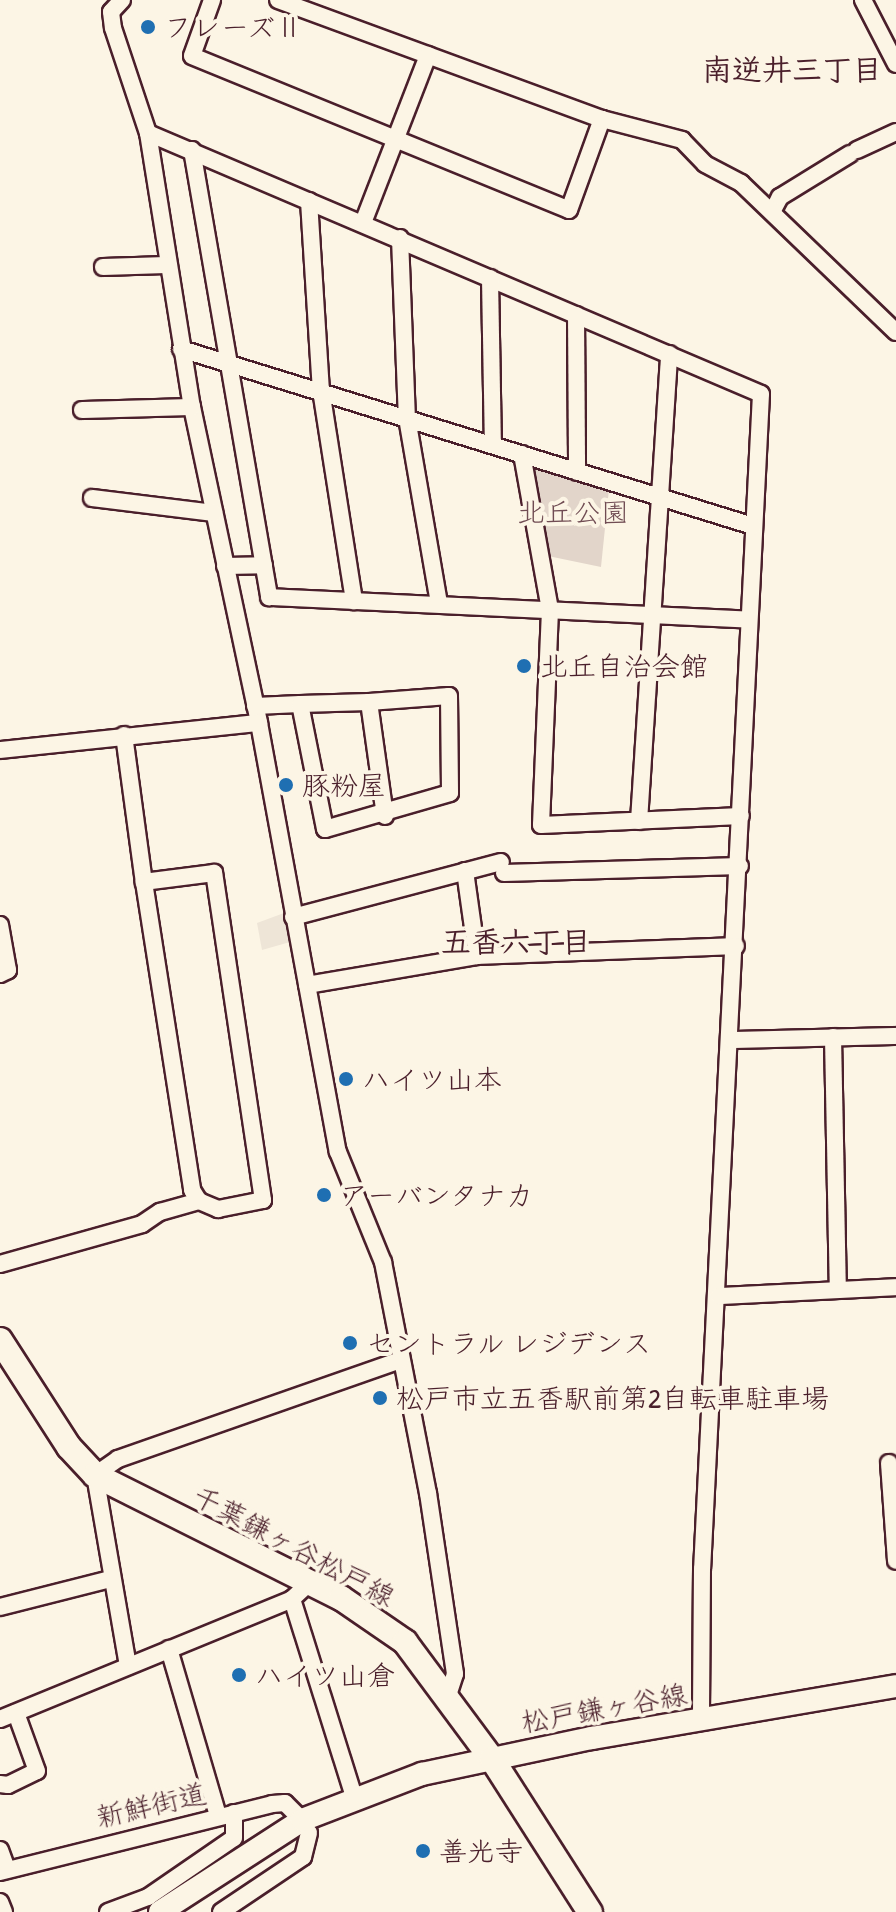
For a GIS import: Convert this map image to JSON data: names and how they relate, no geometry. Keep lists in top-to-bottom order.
{
  "streets": {
    "main road": ["千葉鎌ヶ谷松戸線", "松戸鎌ヶ谷線"],
    "street": ["新鮮街道"]
  },
  "crossings": [
    ["千葉鎌ヶ谷松戸線", "松戸鎌ヶ谷線"],
    ["松戸鎌ヶ谷線", "新鮮街道"]
  ],
  "districts": ["南逆井三丁目", "五香六丁目"],
  "parks": ["北丘公園"],
  "places": [
    "フレーズⅡ",
    "北丘自治会館",
    "豚粉屋",
    "ハイツ山本",
    "アーバンタナカ",
    "セントラル レジデンス",
    "松戸市立五香駅前第2自転車駐車場",
    "ハイツ山倉",
    "善光寺"
  ]
}
